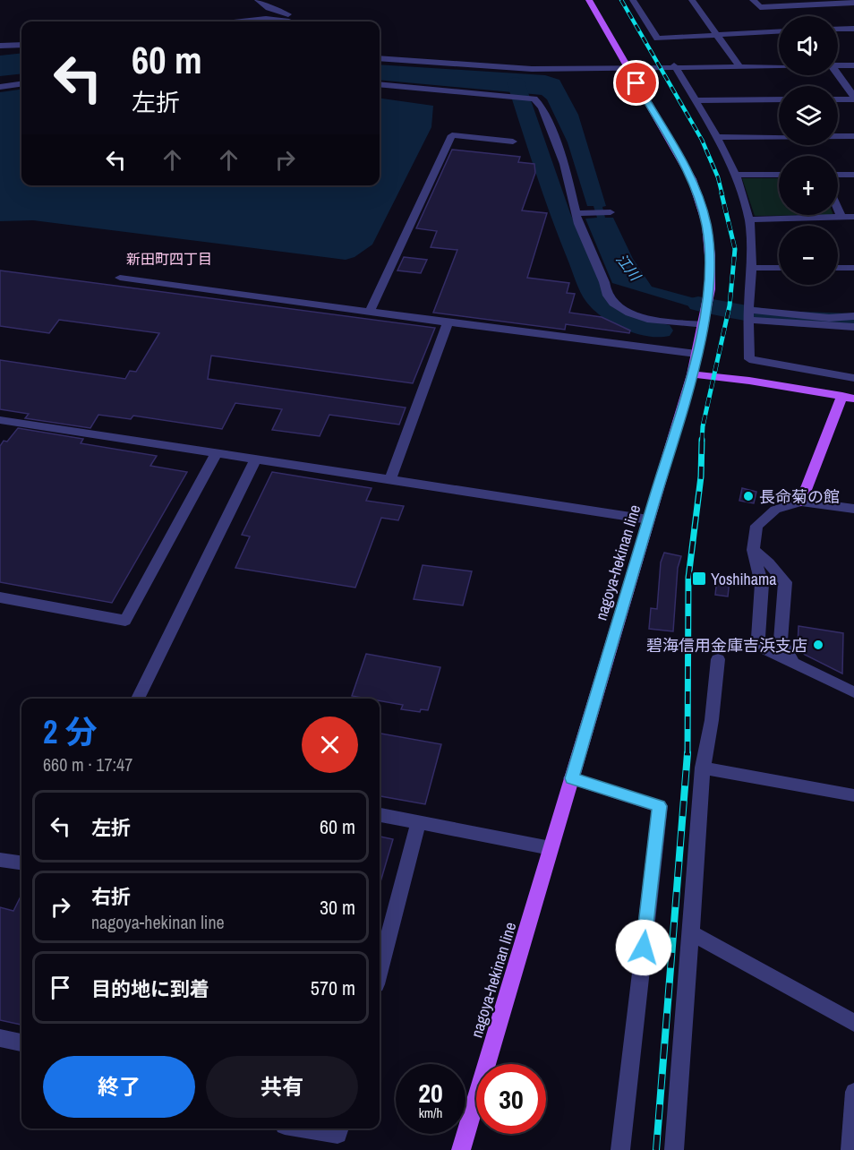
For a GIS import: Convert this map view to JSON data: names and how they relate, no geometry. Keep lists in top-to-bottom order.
{
  "streets": {
    "main road": ["nagoya-hekinan line"]
  },
  "districts": ["新田町四丁目"],
  "water": ["江川"],
  "places": {
    "other": ["長命菊の館", "碧海信用金庫吉浜支店"],
    "transit": ["Yoshihama"]
  },
  "page": {
    "map_buttons": ["+", "−"],
    "turn": ["60 m", "左折"],
    "heading": ["2 分", "660 m · 17:47"],
    "list": [
      {
        "name": "左折",
        "value": "60 m"
      },
      {
        "name": "右折",
        "note": "nagoya-hekinan line",
        "value": "30 m"
      },
      {
        "name": "目的地に到着",
        "value": "570 m"
      }
    ],
    "buttons": ["終了", "共有"],
    "speed": "20 km/h",
    "limit": "30"
  }
}
